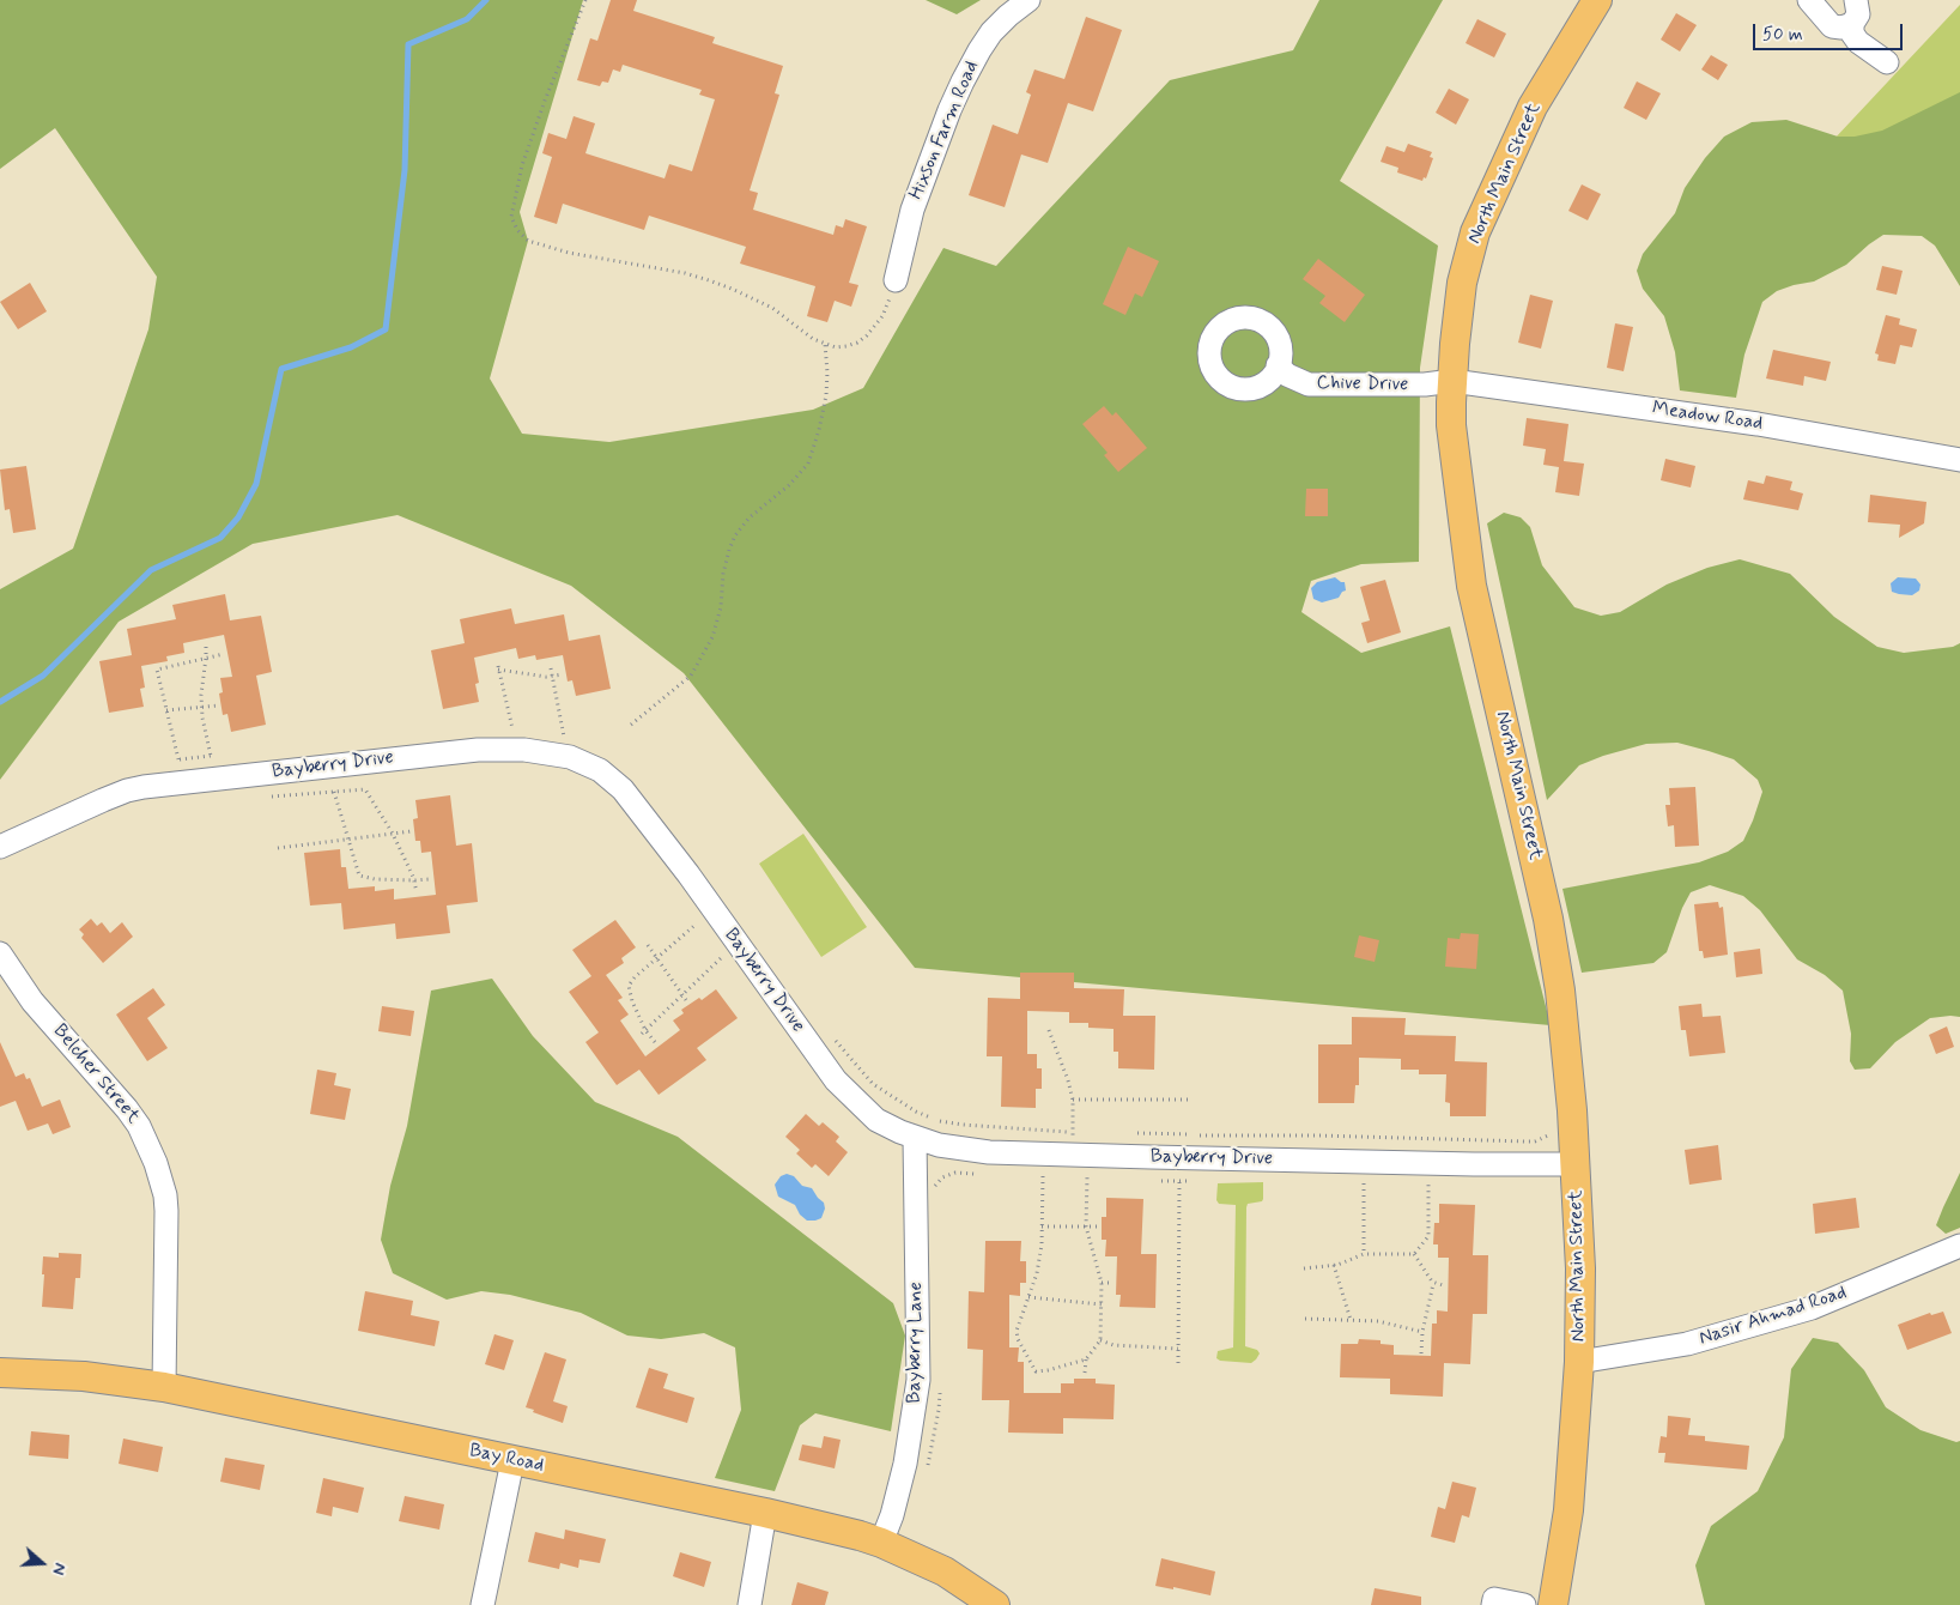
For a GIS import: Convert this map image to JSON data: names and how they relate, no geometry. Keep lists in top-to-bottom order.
{
  "streets": {
    "main road": ["North Main Street", "Bay Road"],
    "street": [
      "Hixson Farm Road",
      "Chive Drive",
      "Meadow Road",
      "Bayberry Drive",
      "Belcher Street",
      "Nasir Ahmad Road",
      "Bayberry Lane"
    ]
  },
  "crossings": [
    ["North Main Street", "Chive Drive"],
    ["North Main Street", "Meadow Road"],
    ["North Main Street", "Bayberry Drive"],
    ["North Main Street", "Nasir Ahmad Road"],
    ["Chive Drive", "Meadow Road"],
    ["Bayberry Drive", "Bayberry Lane"],
    ["Belcher Street", "Bay Road"],
    ["Bayberry Lane", "Bay Road"]
  ],
  "scale_bar": "50 m",
  "north": "right"
}
